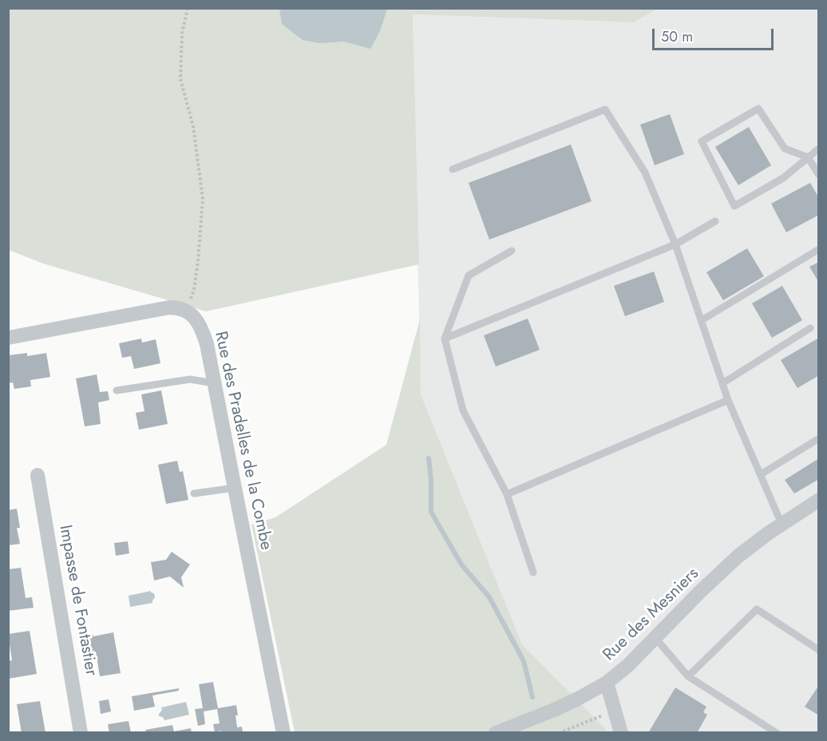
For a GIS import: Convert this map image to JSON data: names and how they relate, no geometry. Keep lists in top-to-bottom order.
{
  "streets": {
    "street": ["Rue des Pradelles de la Combe", "Impasse de Fontastier", "Rue des Mesniers"]
  },
  "scale_bar": "50 m"
}
